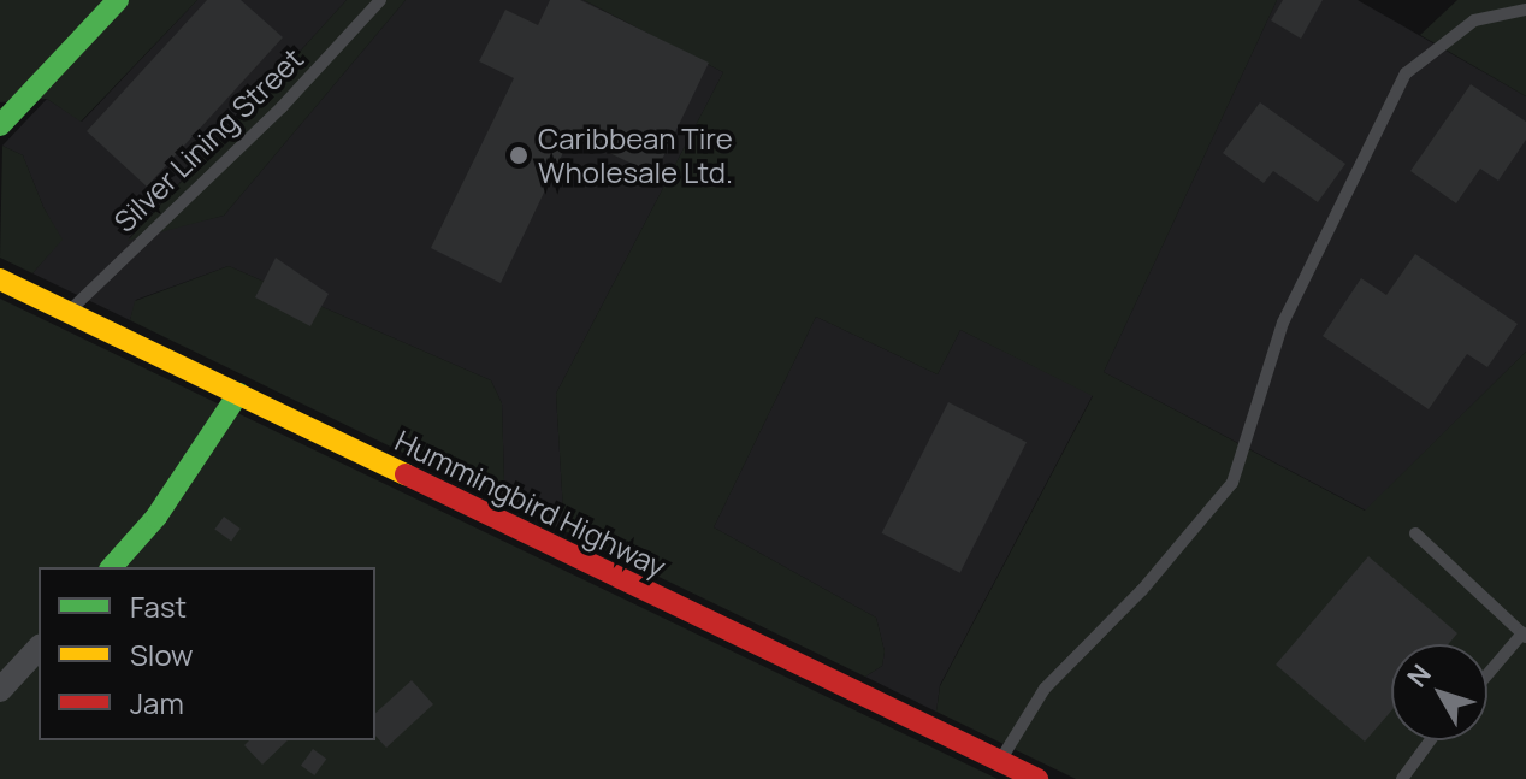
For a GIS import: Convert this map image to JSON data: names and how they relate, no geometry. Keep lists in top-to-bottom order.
{
  "streets": {
    "main road": ["Hummingbird Highway"],
    "lane": ["Silver Lining Street"]
  },
  "crossings": [
    ["Silver Lining Street", "Hummingbird Highway"]
  ],
  "places": ["Caribbean Tire Wholesale Ltd."],
  "legend": ["Fast", "Slow", "Jam"],
  "north": "top left"
}
